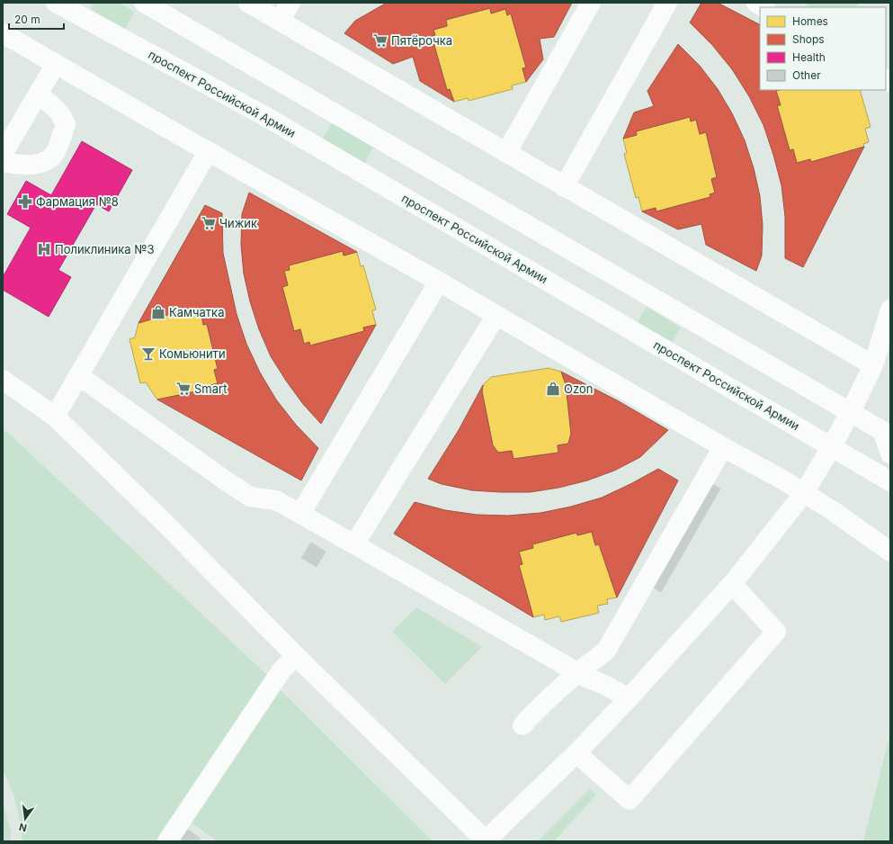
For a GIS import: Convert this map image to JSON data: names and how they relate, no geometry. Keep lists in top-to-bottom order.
{
  "streets": {
    "street": ["проспект Российской Армии"]
  },
  "places": {
    "supermarket": ["Пятёрочка", "Чижик", "Smart"],
    "pharmacy": ["Фармация №8"],
    "hospital": ["Поликлиника №3"],
    "shop": ["Камчатка", "Ozon"],
    "bar": ["Комьюнити"]
  },
  "legend": [
    "Homes",
    "Shops",
    "Health",
    "Other"
  ],
  "scale_bar": "20 m",
  "north": "bottom"
}
